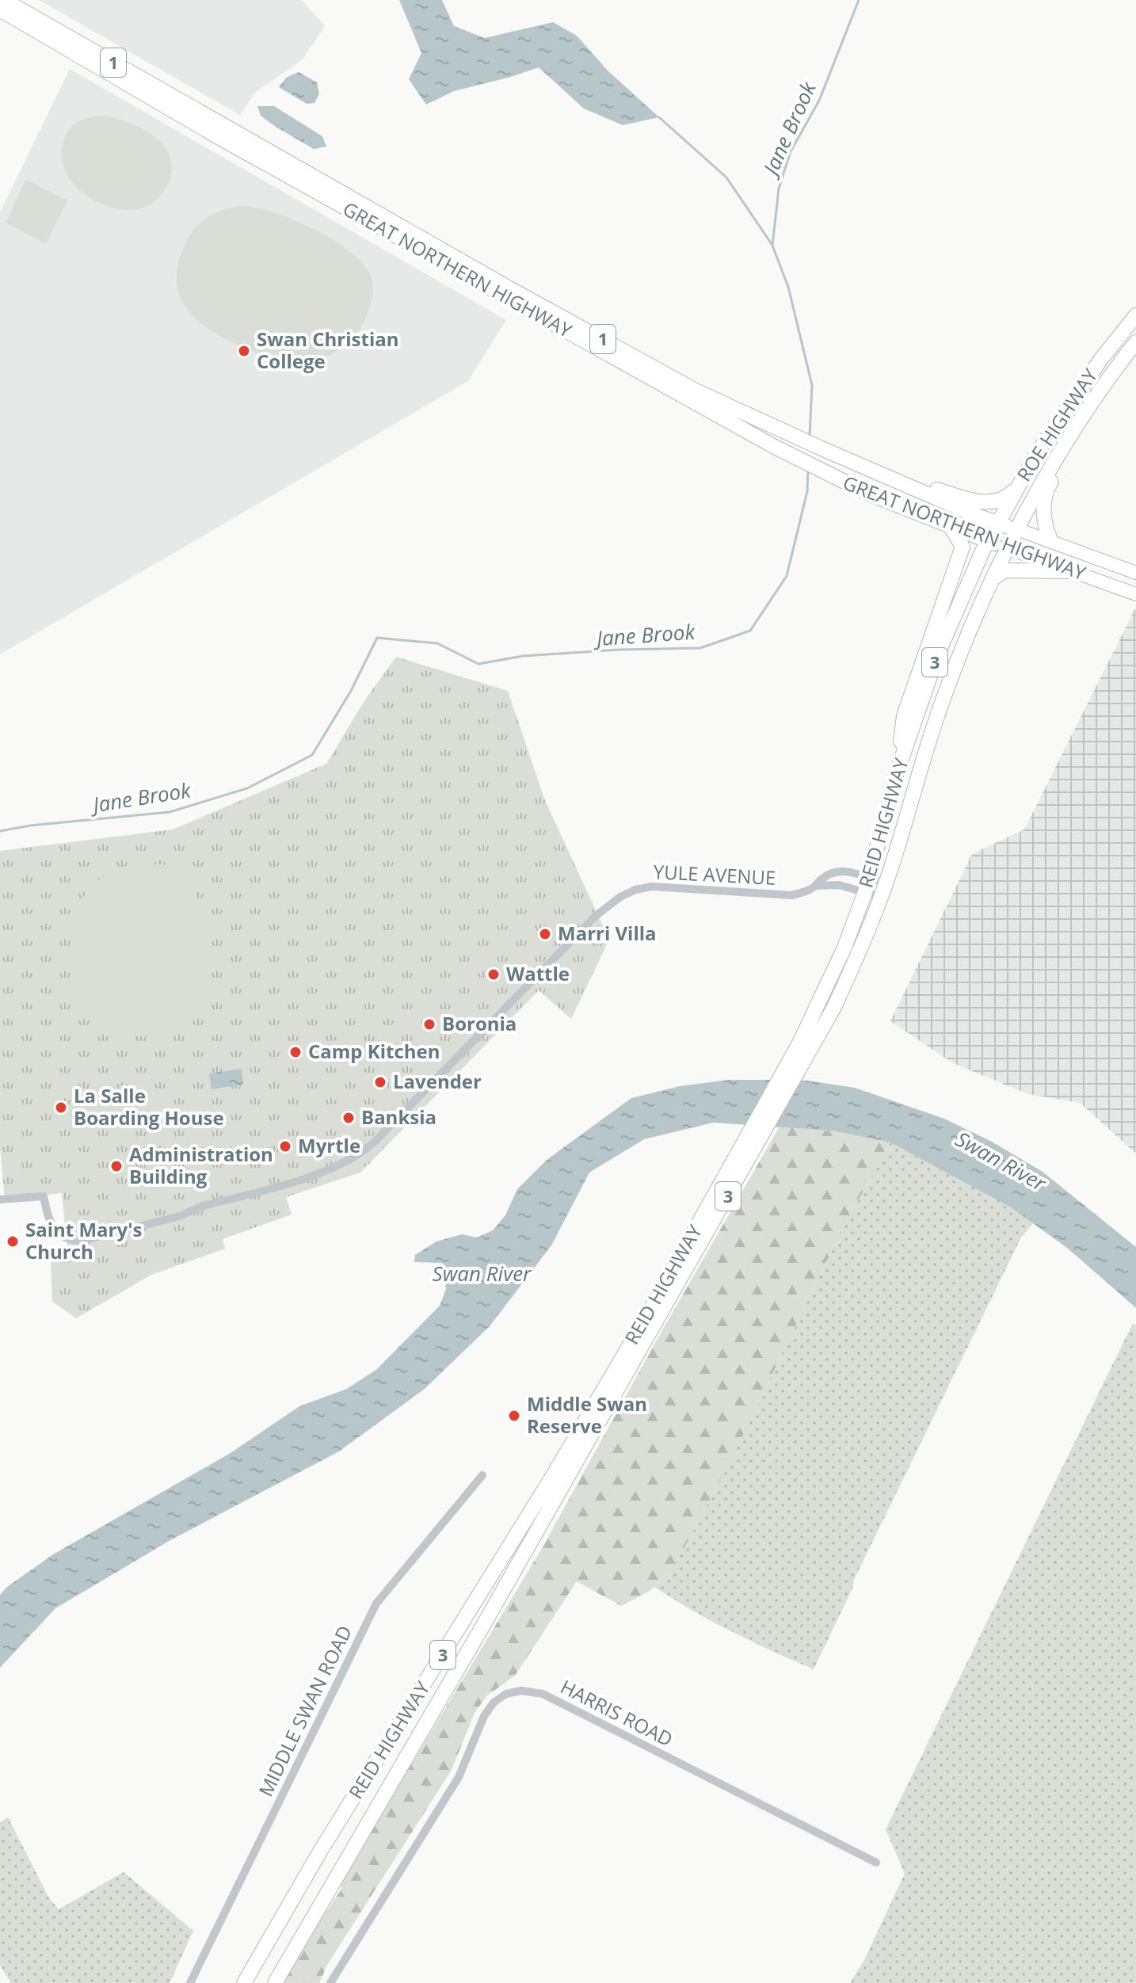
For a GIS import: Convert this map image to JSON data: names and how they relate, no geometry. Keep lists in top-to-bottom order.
{
  "streets": {
    "highway": [
      "1",
      "GREAT NORTHERN HIGHWAY",
      "ROE HIGHWAY",
      "3",
      "REID HIGHWAY"
    ],
    "street": ["YULE AVENUE", "MIDDLE SWAN ROAD", "HARRIS ROAD"]
  },
  "crossings": [
    ["GREAT NORTHERN HIGHWAY", "ROE HIGHWAY"],
    ["GREAT NORTHERN HIGHWAY", "REID HIGHWAY"],
    ["ROE HIGHWAY", "REID HIGHWAY"],
    ["REID HIGHWAY", "YULE AVENUE"]
  ],
  "water": ["Jane Brook", "Swan River"],
  "places": [
    "Swan Christian College",
    "Marri Villa",
    "Wattle",
    "Boronia",
    "Camp Kitchen",
    "Lavender",
    "La Salle Boarding House",
    "Banksia",
    "Myrtle",
    "Administration Building",
    "Saint Mary's Church",
    "Middle Swan Reserve"
  ]
}
